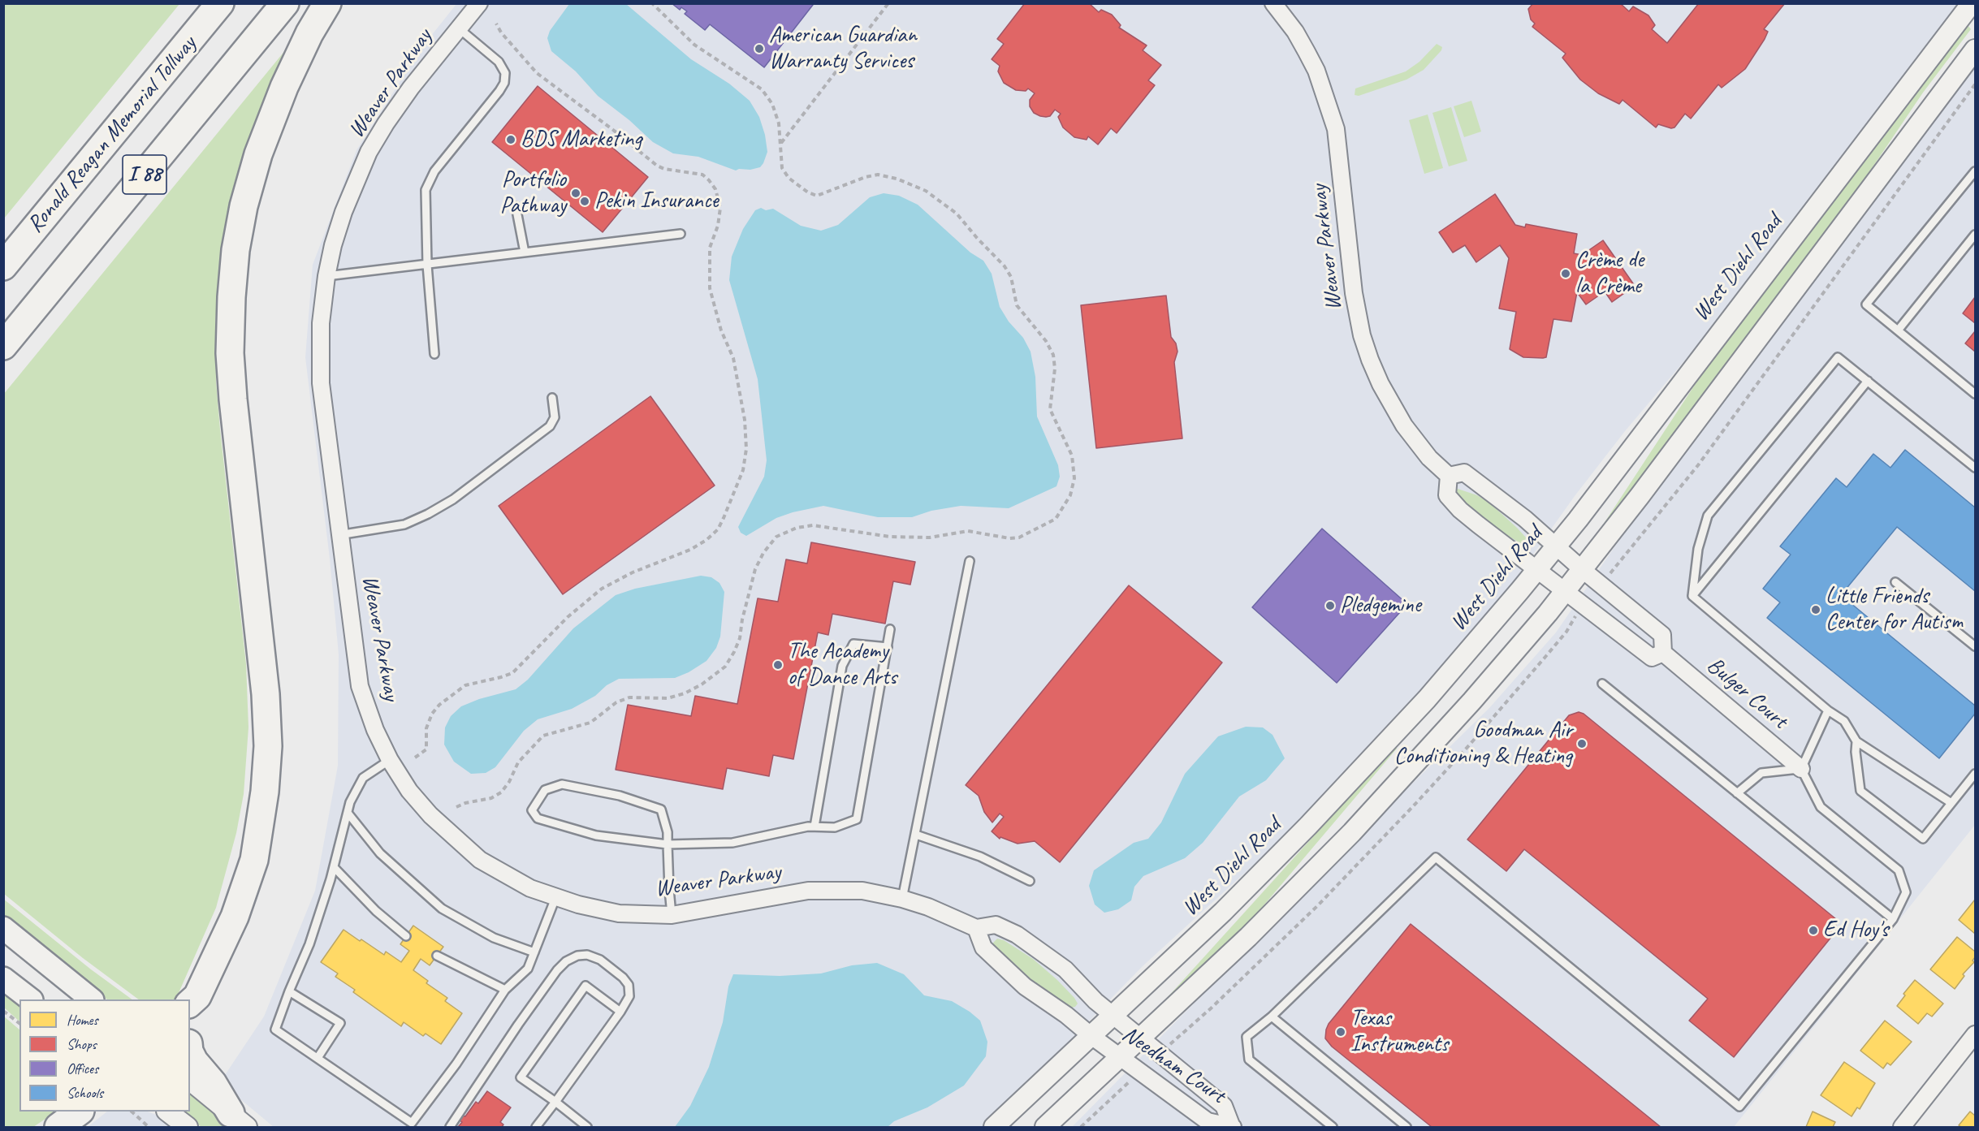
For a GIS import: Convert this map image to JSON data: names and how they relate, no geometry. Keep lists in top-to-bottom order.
{
  "streets": {
    "highway": ["Ronald Reagan Memorial Tollway", "I 88"],
    "street": [
      "Weaver Parkway",
      "West Diehl Road",
      "Bulger Court",
      "Needham Court"
    ]
  },
  "crossings": [
    ["Weaver Parkway", "West Diehl Road"],
    ["Weaver Parkway", "Needham Court"],
    ["West Diehl Road", "Needham Court"]
  ],
  "places": [
    "American Guardian Warranty Services",
    "BDS Marketing",
    "Portfolio Pathway",
    "Pekin Insurance",
    "Crème de la Crème",
    "Pledgemine",
    "Little Friends Center for Autism",
    "The Academy of Dance Arts",
    "Goodman Air Conditioning & Heating",
    "Ed Hoy's",
    "Texas Instruments"
  ],
  "legend": [
    "Homes",
    "Shops",
    "Offices",
    "Schools"
  ]
}
